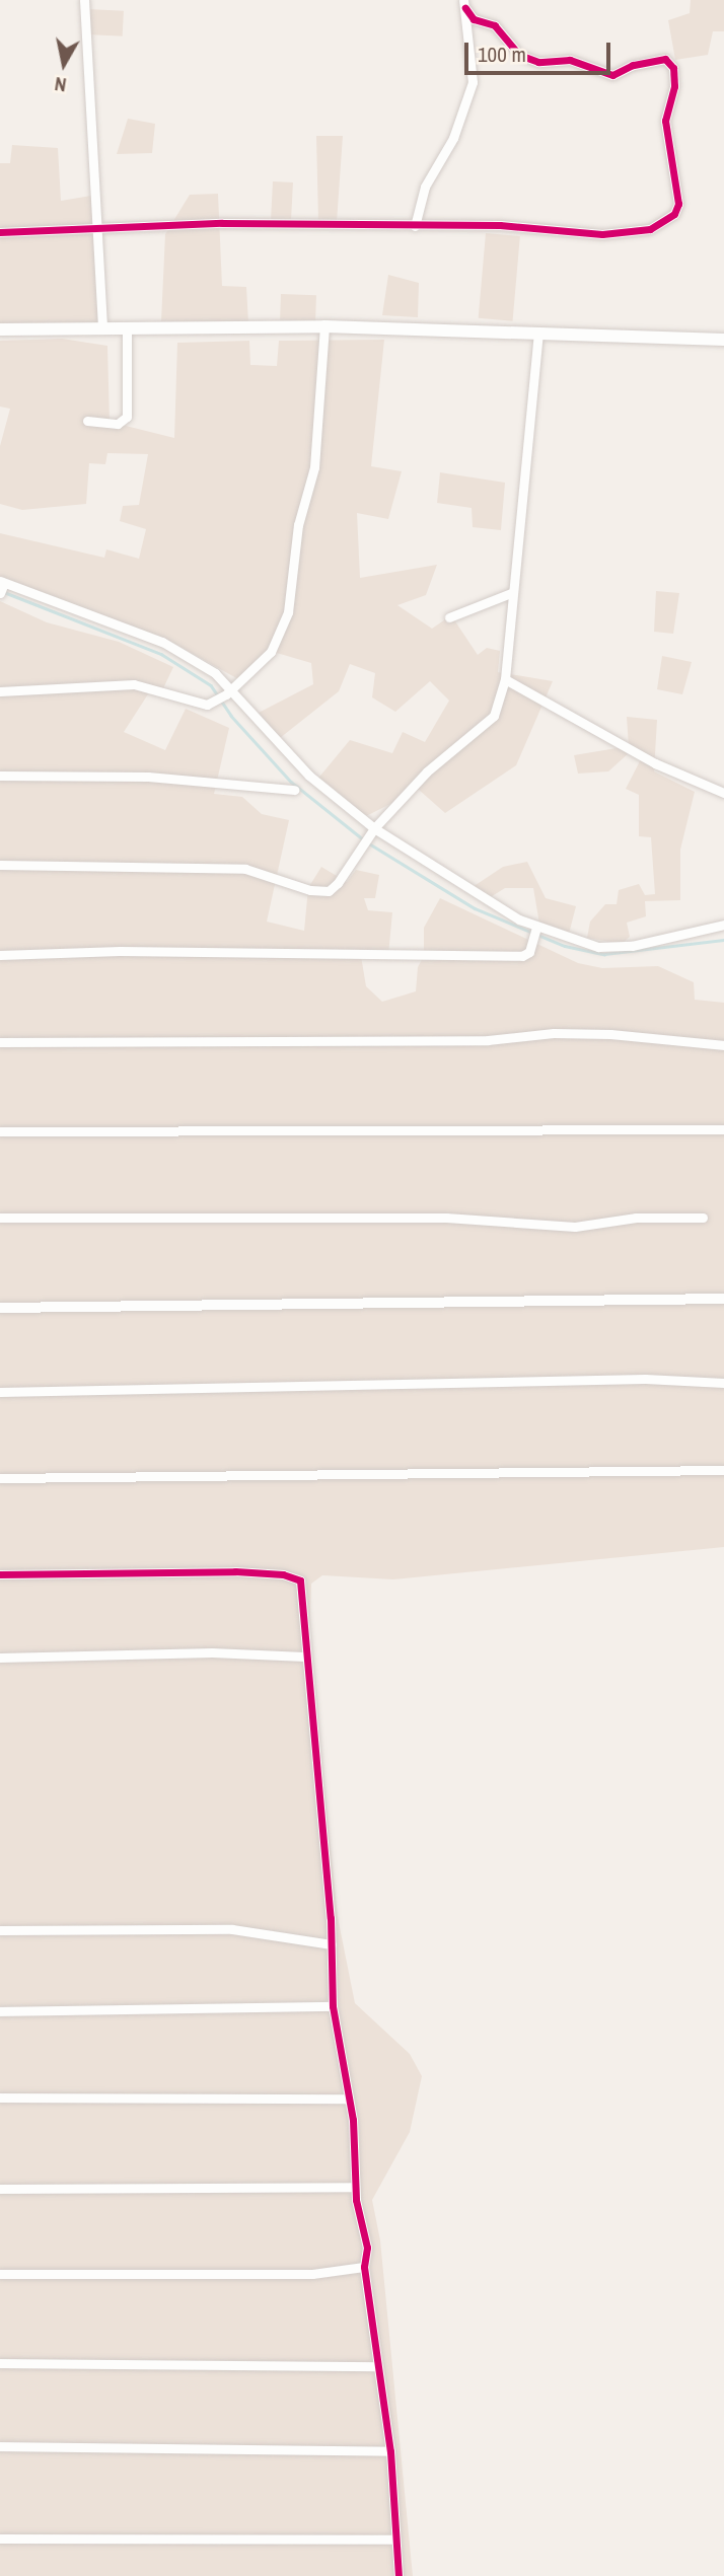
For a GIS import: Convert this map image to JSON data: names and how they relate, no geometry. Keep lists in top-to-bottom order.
{
  "scale_bar": "100 m",
  "north": "bottom"
}
